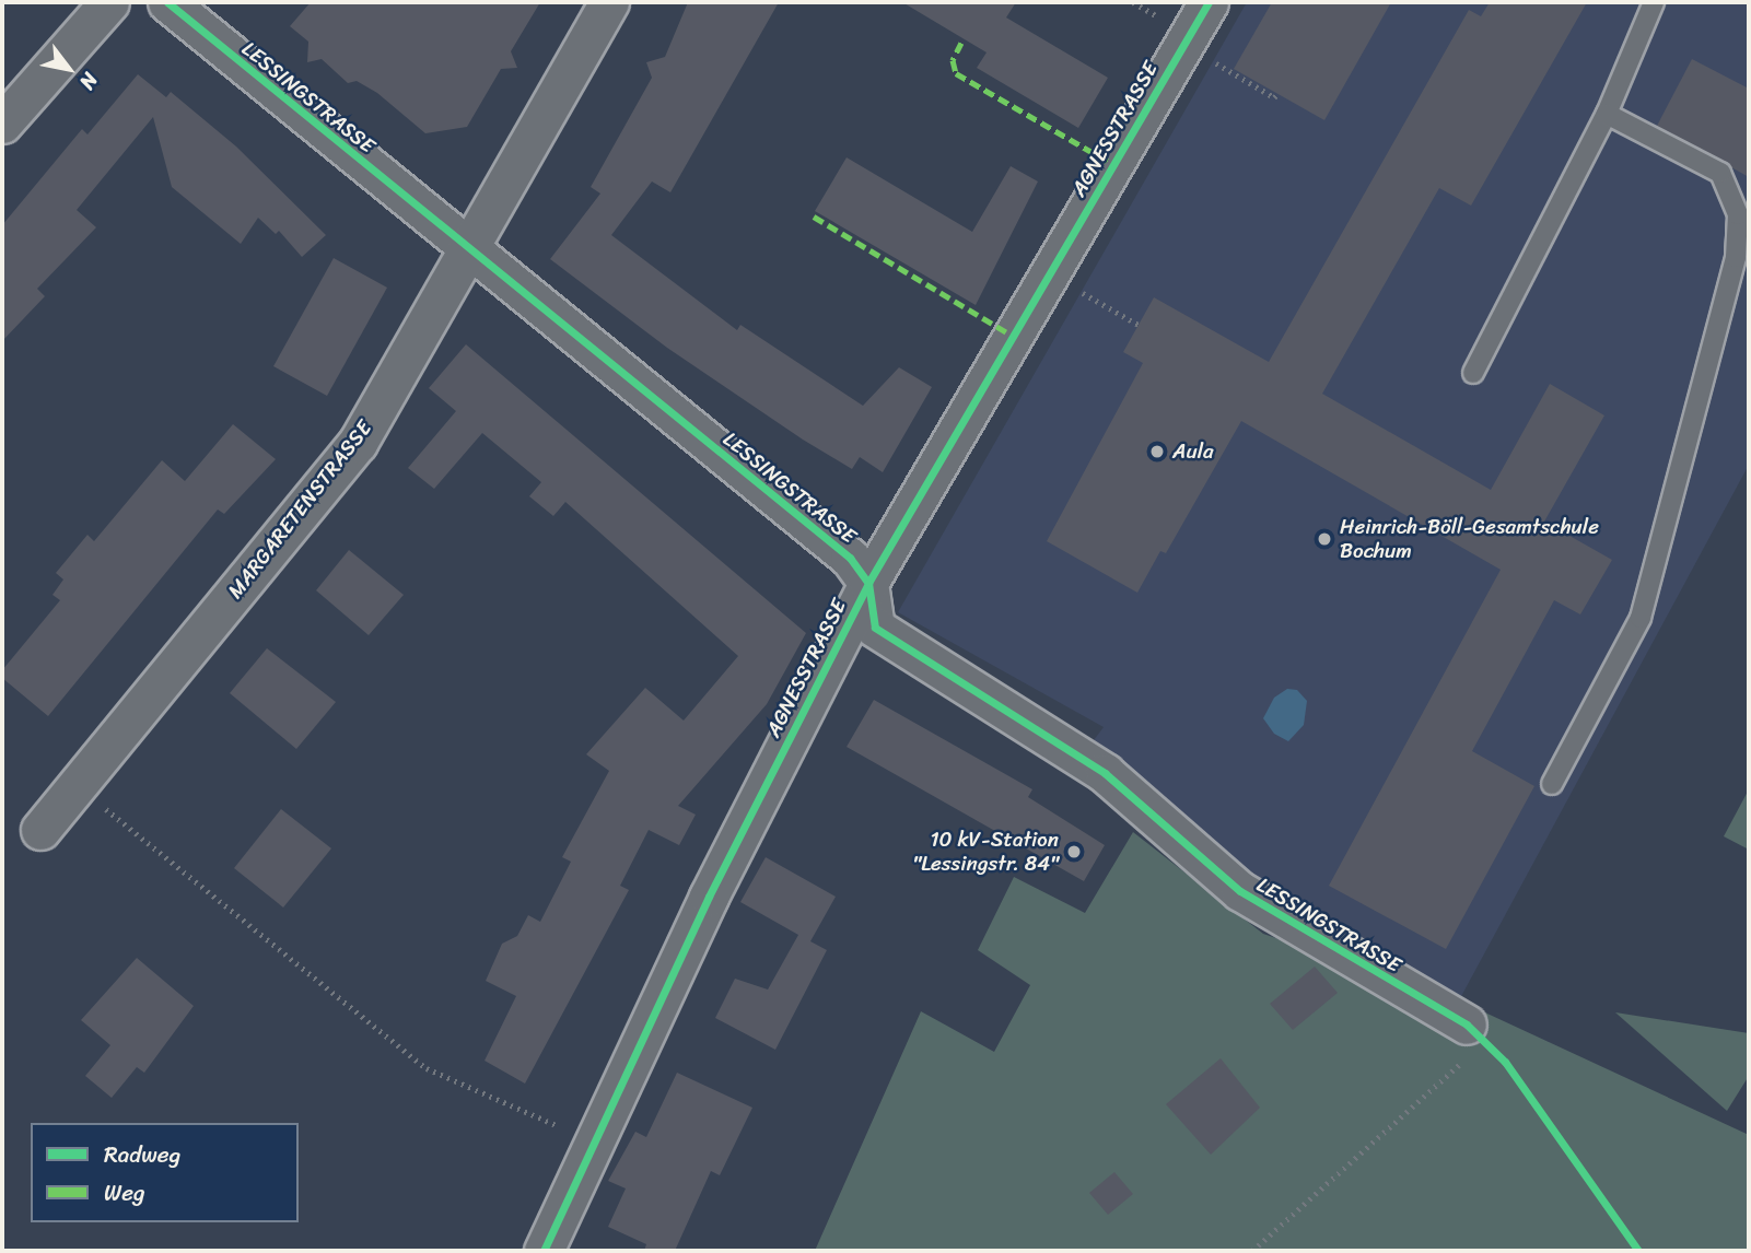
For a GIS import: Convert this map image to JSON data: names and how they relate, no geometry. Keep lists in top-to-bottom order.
{
  "streets": {
    "street": ["LESSINGSTRASSE", "AGNESSTRASSE", "MARGARETENSTRASSE"]
  },
  "crossings": [
    ["LESSINGSTRASSE", "AGNESSTRASSE"],
    ["LESSINGSTRASSE", "MARGARETENSTRASSE"]
  ],
  "places": ["Aula", "Heinrich-Böll-Gesamtschule Bochum", "10 kV-Station \"Lessingstr. 84\""],
  "legend": ["Radweg", "Weg"],
  "north": "bottom right"
}
